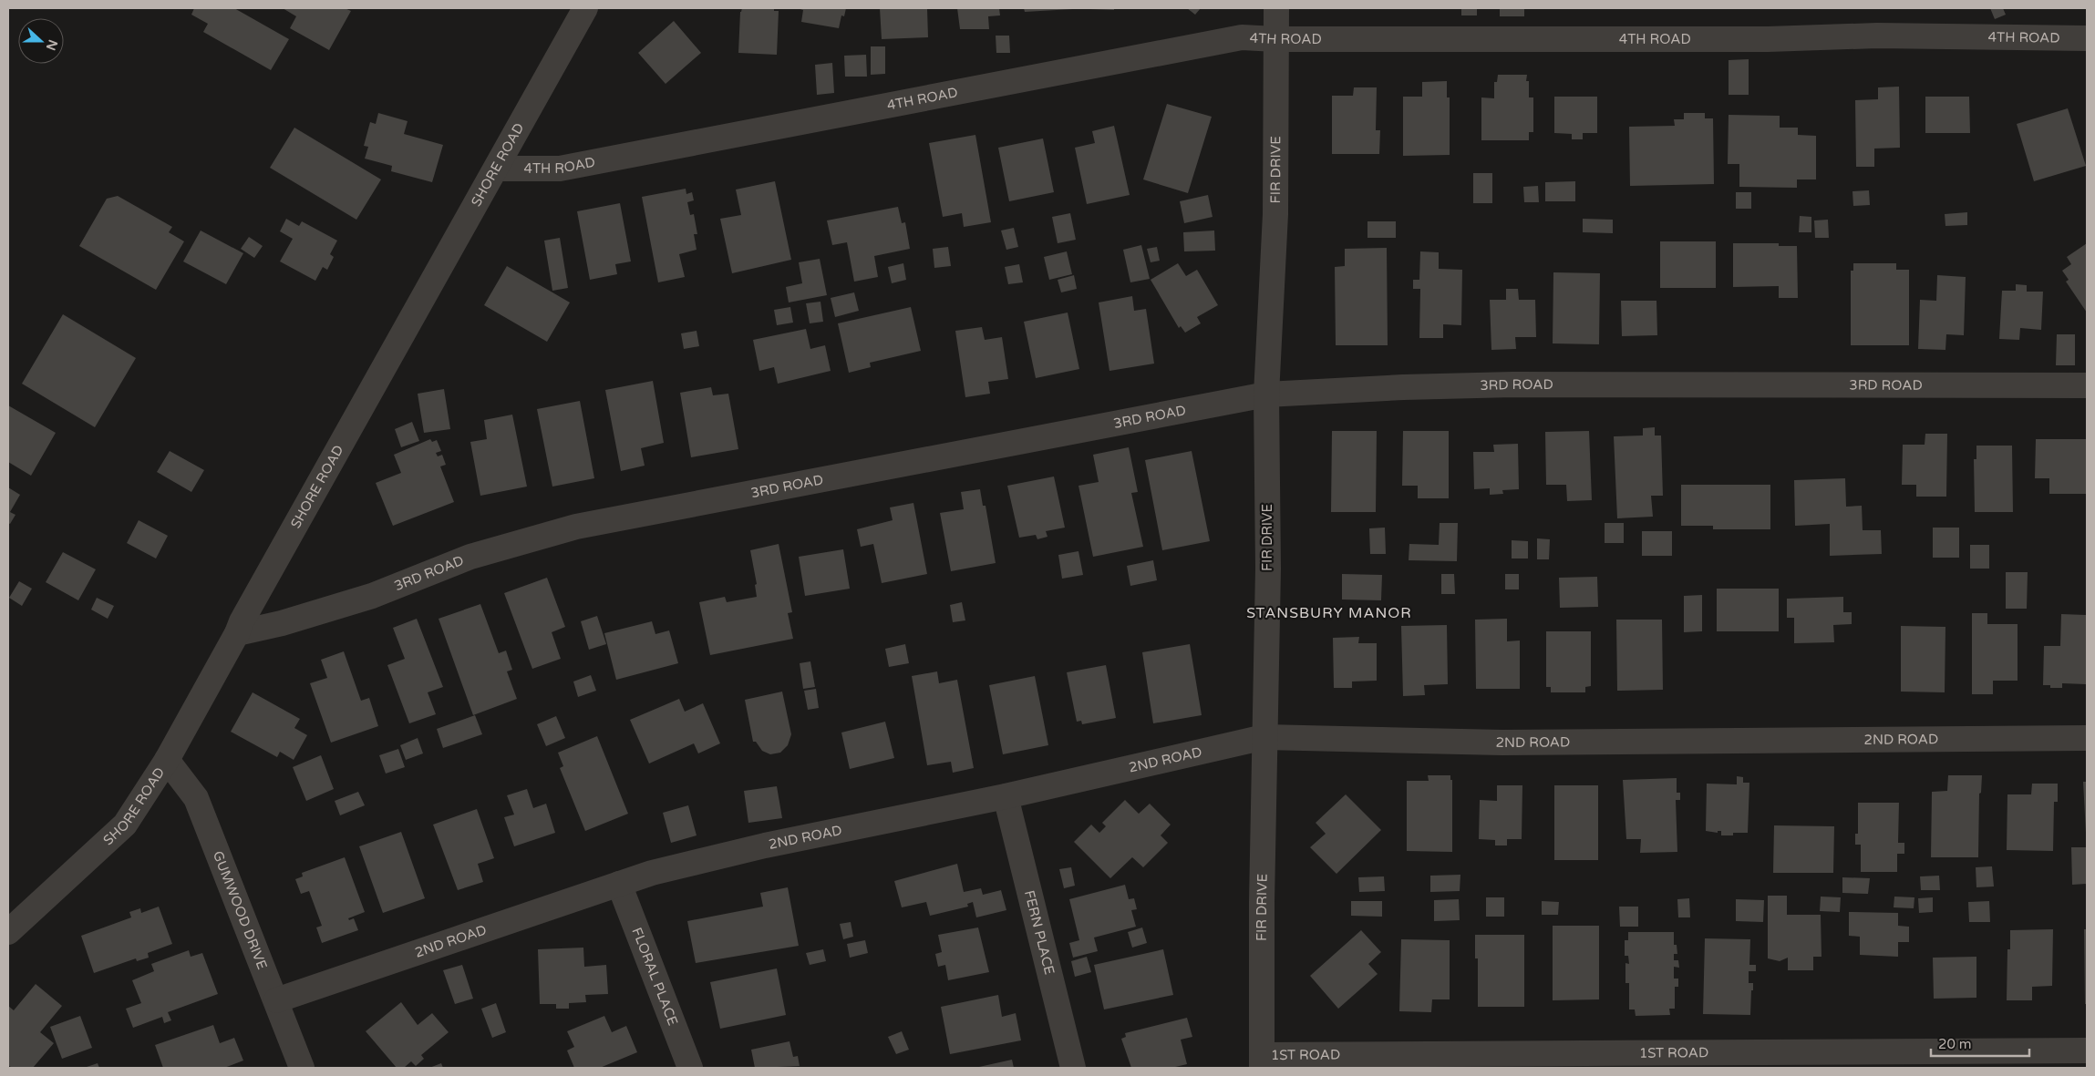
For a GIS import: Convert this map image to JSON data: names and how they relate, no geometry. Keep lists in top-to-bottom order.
{
  "streets": {
    "street": [
      "4TH ROAD",
      "SHORE ROAD",
      "FIR DRIVE",
      "3RD ROAD",
      "2ND ROAD",
      "GUMWOOD DRIVE",
      "FERN PLACE",
      "FLORAL PLACE",
      "1ST ROAD"
    ]
  },
  "crossings": [
    ["4TH ROAD", "SHORE ROAD"],
    ["4TH ROAD", "FIR DRIVE"],
    ["SHORE ROAD", "3RD ROAD"],
    ["SHORE ROAD", "GUMWOOD DRIVE"],
    ["FIR DRIVE", "3RD ROAD"],
    ["FIR DRIVE", "2ND ROAD"],
    ["FIR DRIVE", "1ST ROAD"],
    ["2ND ROAD", "GUMWOOD DRIVE"],
    ["2ND ROAD", "FERN PLACE"],
    ["2ND ROAD", "FLORAL PLACE"]
  ],
  "districts": ["STANSBURY MANOR"],
  "scale_bar": "20 m",
  "north": "right"
}
